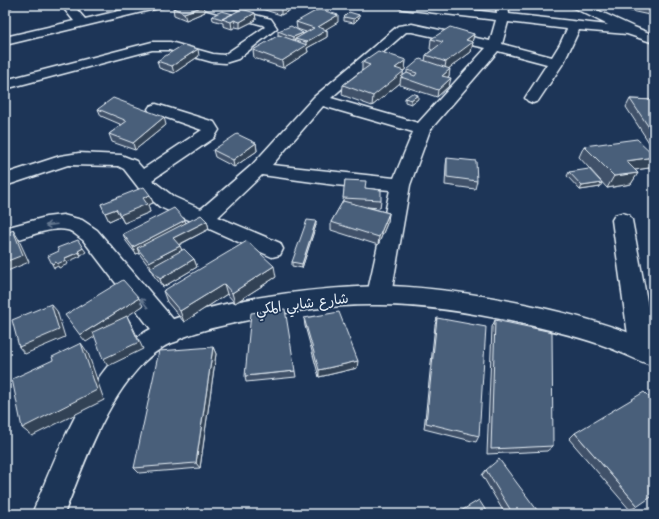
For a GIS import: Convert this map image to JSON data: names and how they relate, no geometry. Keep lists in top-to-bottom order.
{
  "streets": {
    "street": ["شارع شابي المكي"]
  }
}
